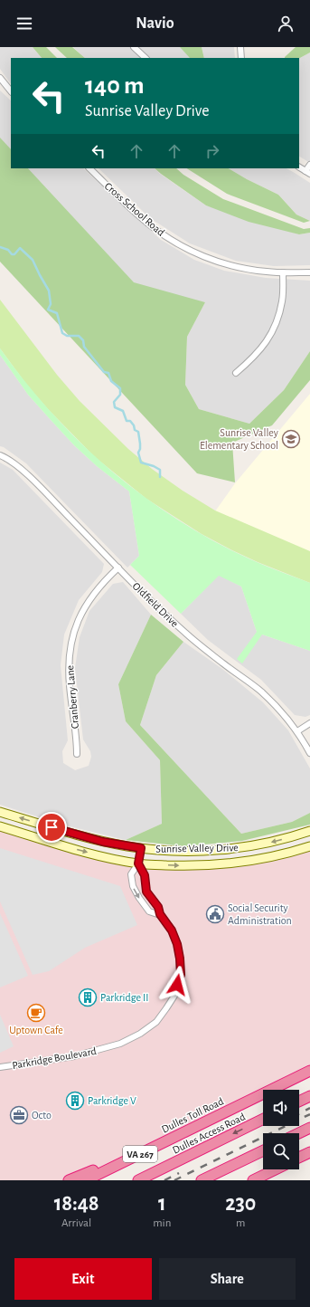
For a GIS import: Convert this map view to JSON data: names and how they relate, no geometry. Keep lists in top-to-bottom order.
{
  "streets": {
    "highway": ["Dulles Toll Road", "Dulles Access Road", "VA 267"],
    "main road": ["Sunrise Valley Drive"],
    "street": [
      "Cross School Road",
      "Oldfield Drive",
      "Cranberry Lane",
      "Parkridge Boulevard"
    ]
  },
  "crossings": [
    ["Oldfield Drive", "Cranberry Lane"],
    ["Sunrise Valley Drive", "Parkridge Boulevard"]
  ],
  "places": {
    "school or university": ["Sunrise Valley Elementary School"],
    "public building": ["Social Security Administration"],
    "building": ["Parkridge II", "Parkridge V"],
    "cafe": ["Uptown Cafe"],
    "office": ["Octo"]
  },
  "page": {
    "header": "Navio",
    "turn": ["140 m", "Sunrise Valley Drive"],
    "eta": [
      "18:48",
      "Arrival",
      "1",
      "min",
      "230",
      "m"
    ],
    "buttons": ["Exit", "Share"]
  }
}
